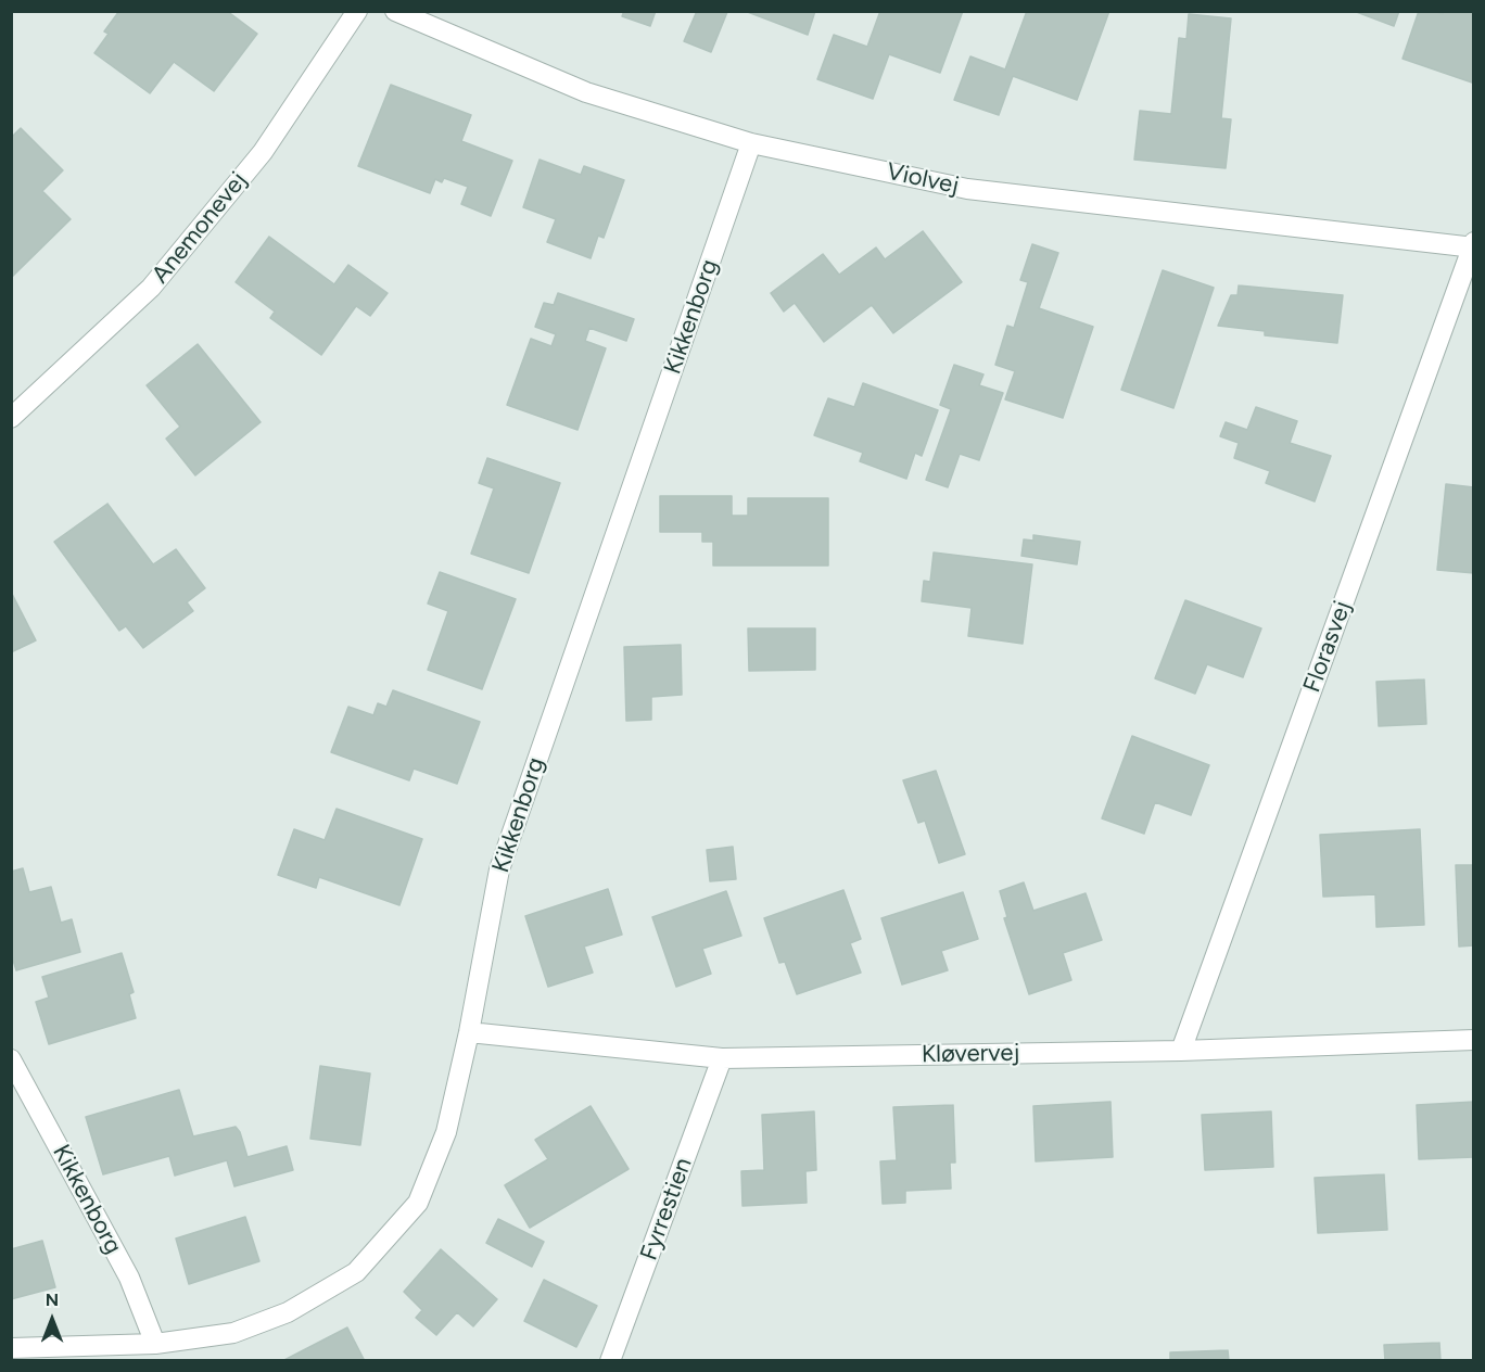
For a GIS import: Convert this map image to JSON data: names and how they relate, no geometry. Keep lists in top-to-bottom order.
{
  "streets": {
    "street": [
      "Violvej",
      "Anemonevej",
      "Kikkenborg",
      "Florasvej",
      "Kløvervej",
      "Fyrrestien"
    ]
  },
  "crossings": [
    ["Violvej", "Kikkenborg"],
    ["Violvej", "Florasvej"],
    ["Kikkenborg", "Kløvervej"],
    ["Florasvej", "Kløvervej"],
    ["Kløvervej", "Fyrrestien"]
  ],
  "north": "top"
}
